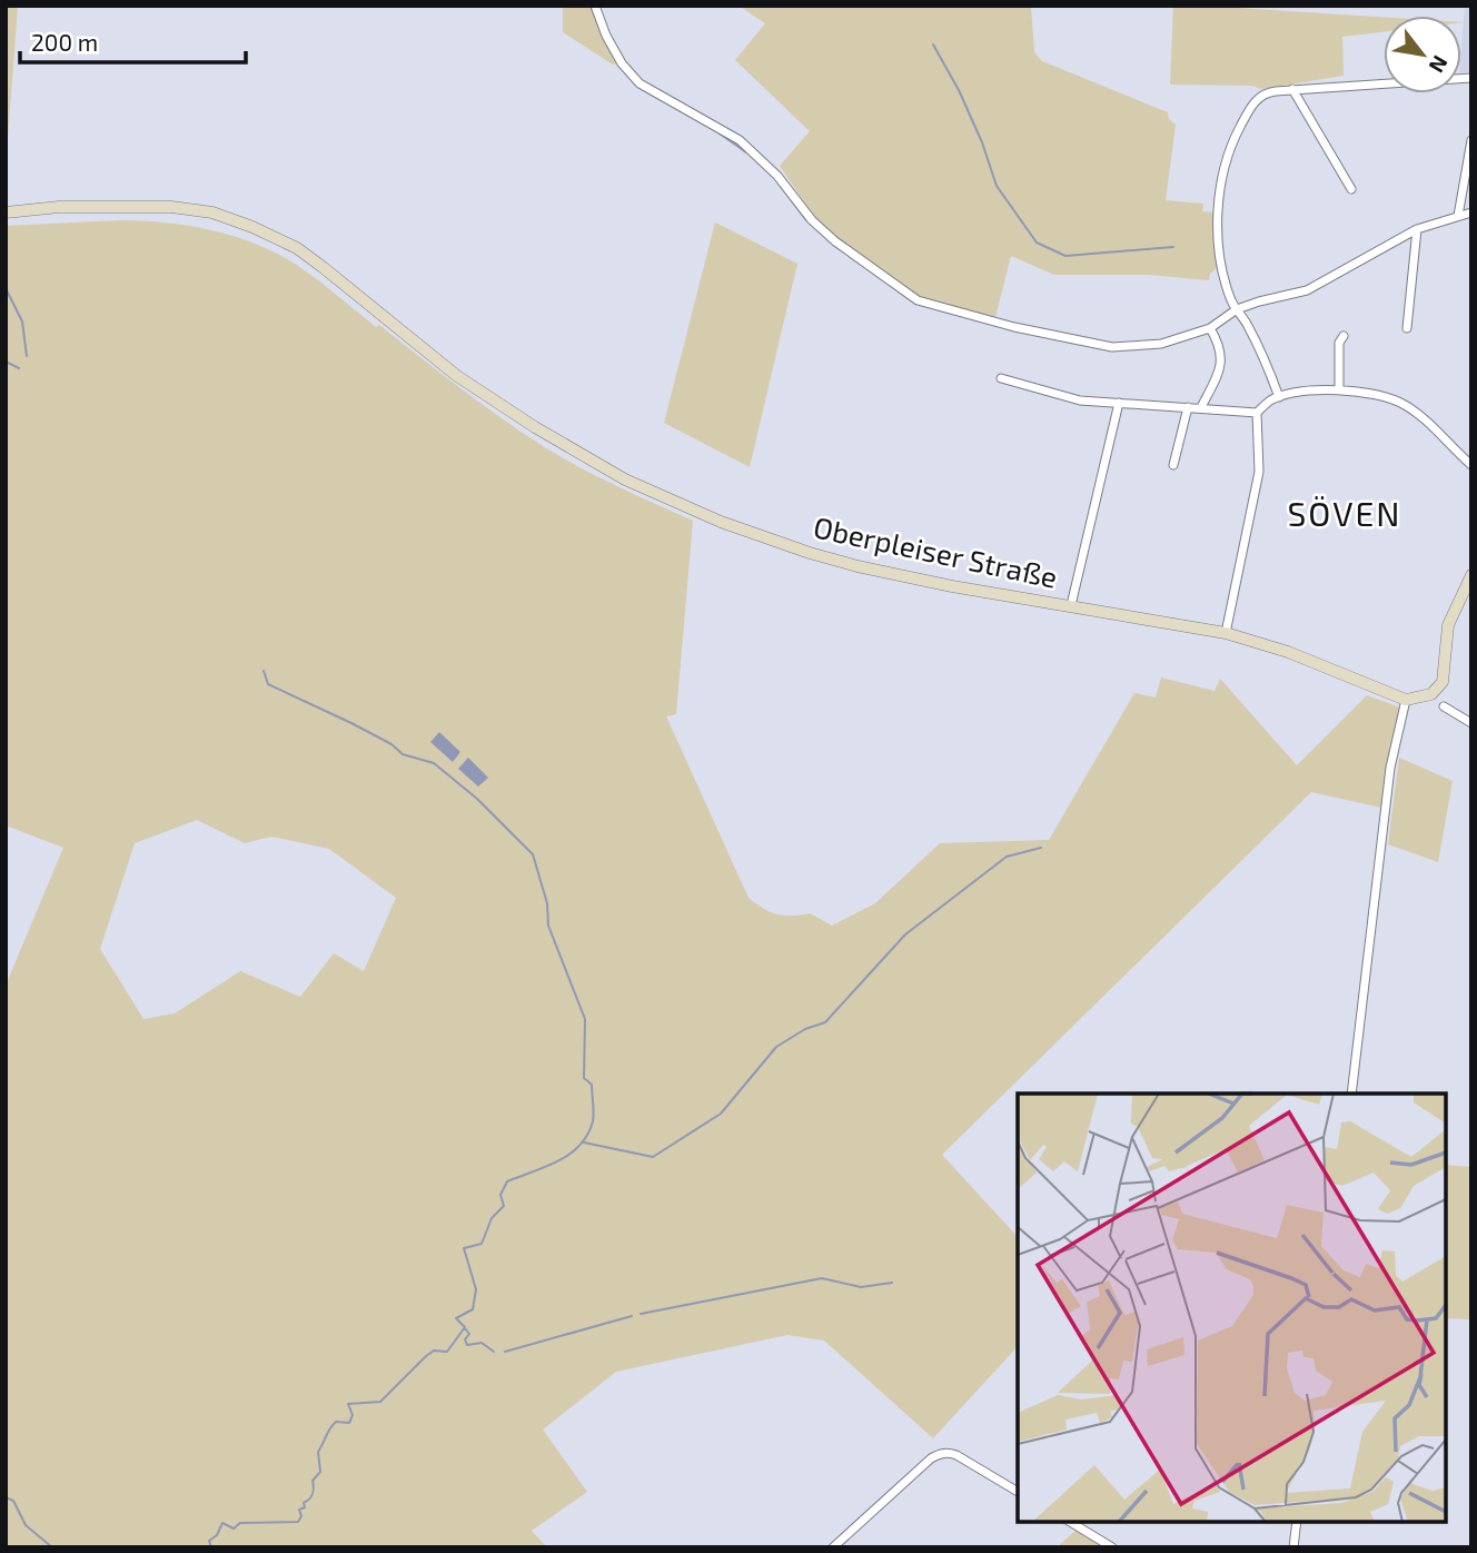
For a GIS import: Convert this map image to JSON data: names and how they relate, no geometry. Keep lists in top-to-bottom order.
{
  "streets": {
    "main road": ["Oberpleiser Straße"]
  },
  "districts": ["SÖVEN"],
  "scale_bar": "200 m",
  "north": "bottom right"
}
